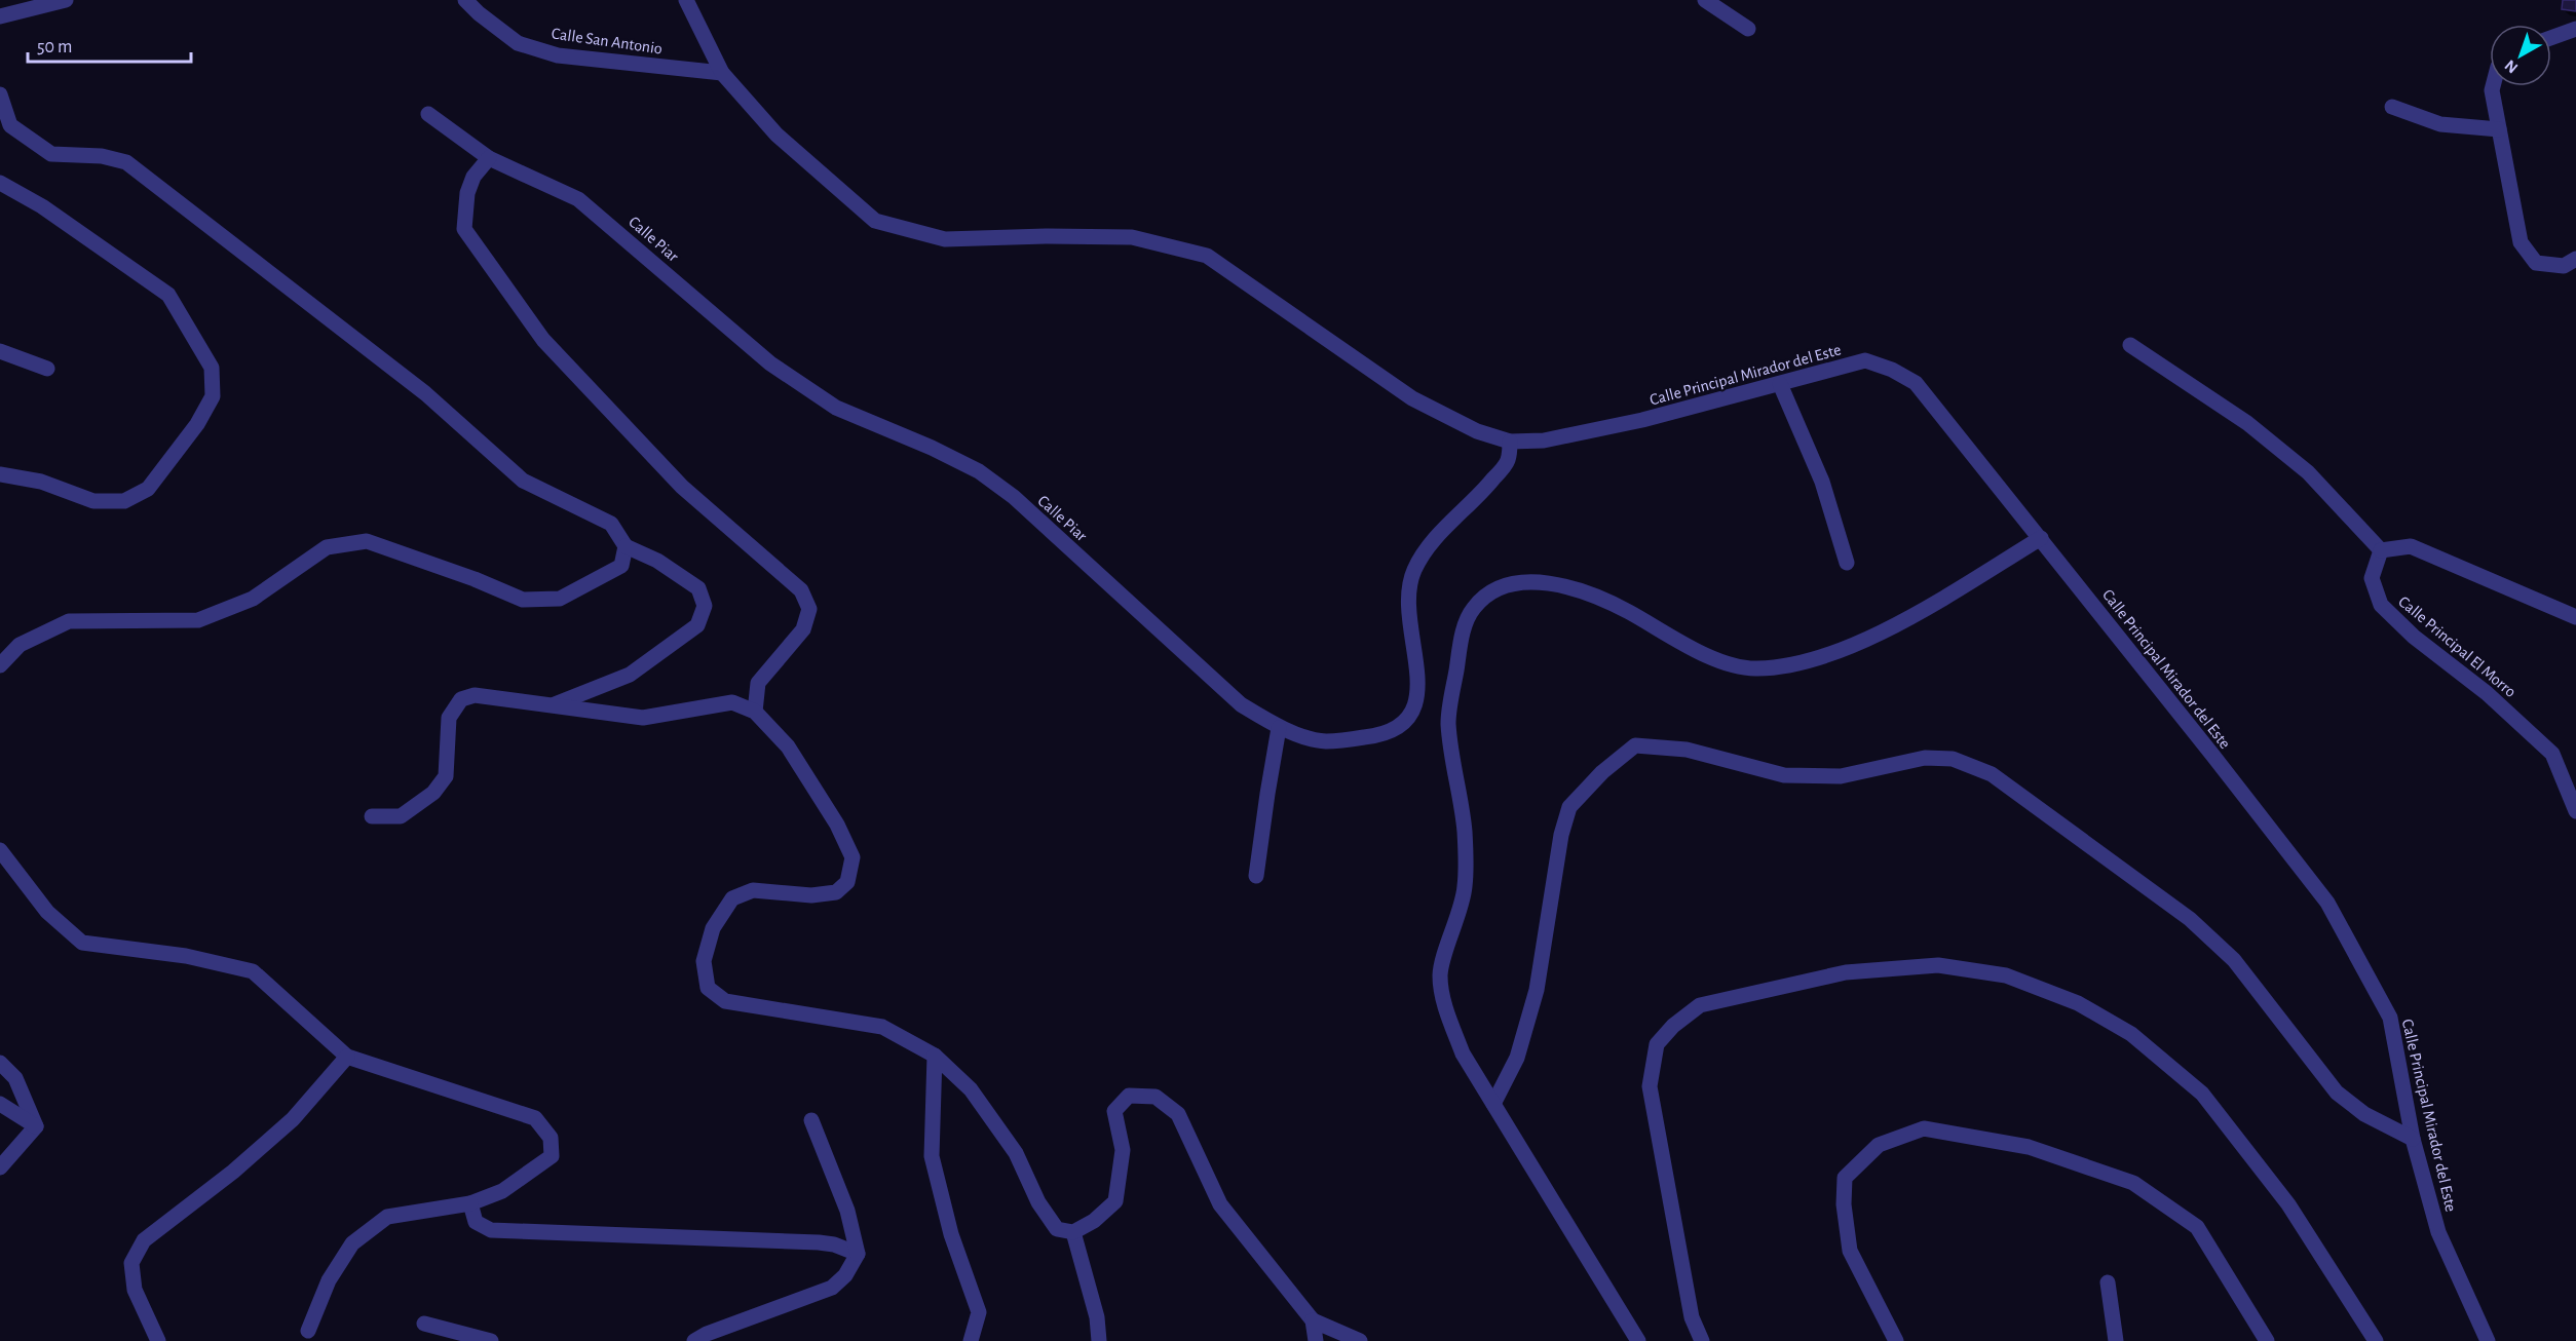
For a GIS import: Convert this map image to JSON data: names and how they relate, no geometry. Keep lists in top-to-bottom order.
{
  "streets": {
    "street": [
      "Calle San Antonio",
      "Calle Piar",
      "Calle Principal Mirador del Este",
      "Calle Principal El Morro"
    ]
  },
  "crossings": [
    ["Calle San Antonio", "Calle Principal Mirador del Este"],
    ["Calle Piar", "Calle Principal Mirador del Este"]
  ],
  "scale_bar": "50 m",
  "north": "bottom left"
}
